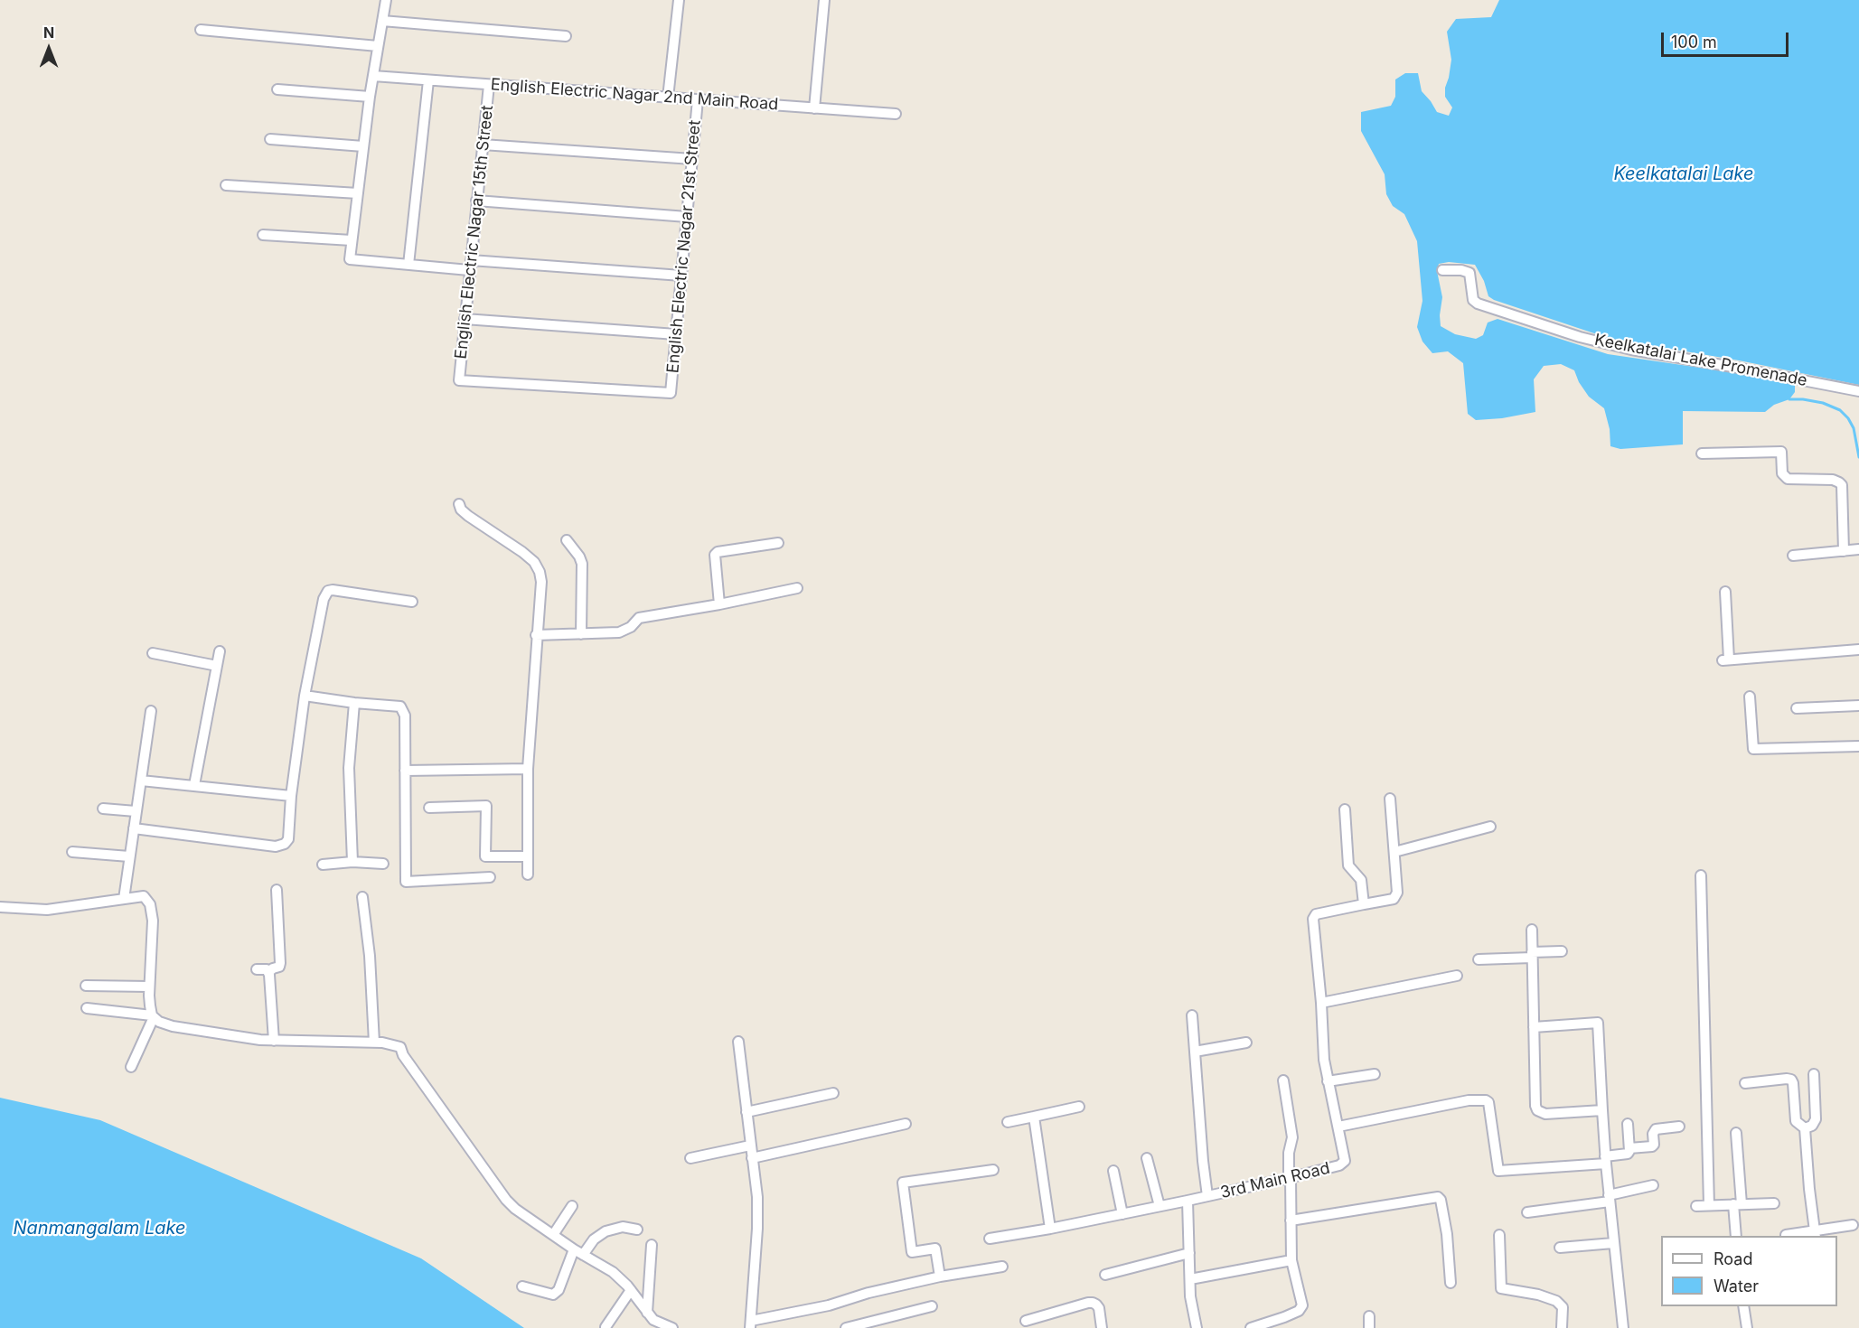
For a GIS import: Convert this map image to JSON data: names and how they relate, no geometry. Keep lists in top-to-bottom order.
{
  "streets": {
    "street": [
      "English Electric Nagar 2nd Main Road",
      "English Electric Nagar 15th Street",
      "English Electric Nagar 21st Street",
      "Keelkatalai Lake Promenade",
      "3rd Main Road"
    ]
  },
  "crossings": [
    ["English Electric Nagar 2nd Main Road", "English Electric Nagar 15th Street"],
    ["English Electric Nagar 2nd Main Road", "English Electric Nagar 21st Street"],
    ["English Electric Nagar 15th Street", "English Electric Nagar 21st Street"]
  ],
  "water": ["Keelkatalai Lake", "Nanmangalam Lake"],
  "legend": ["Road", "Water"],
  "scale_bar": "100 m",
  "north": "top"
}
